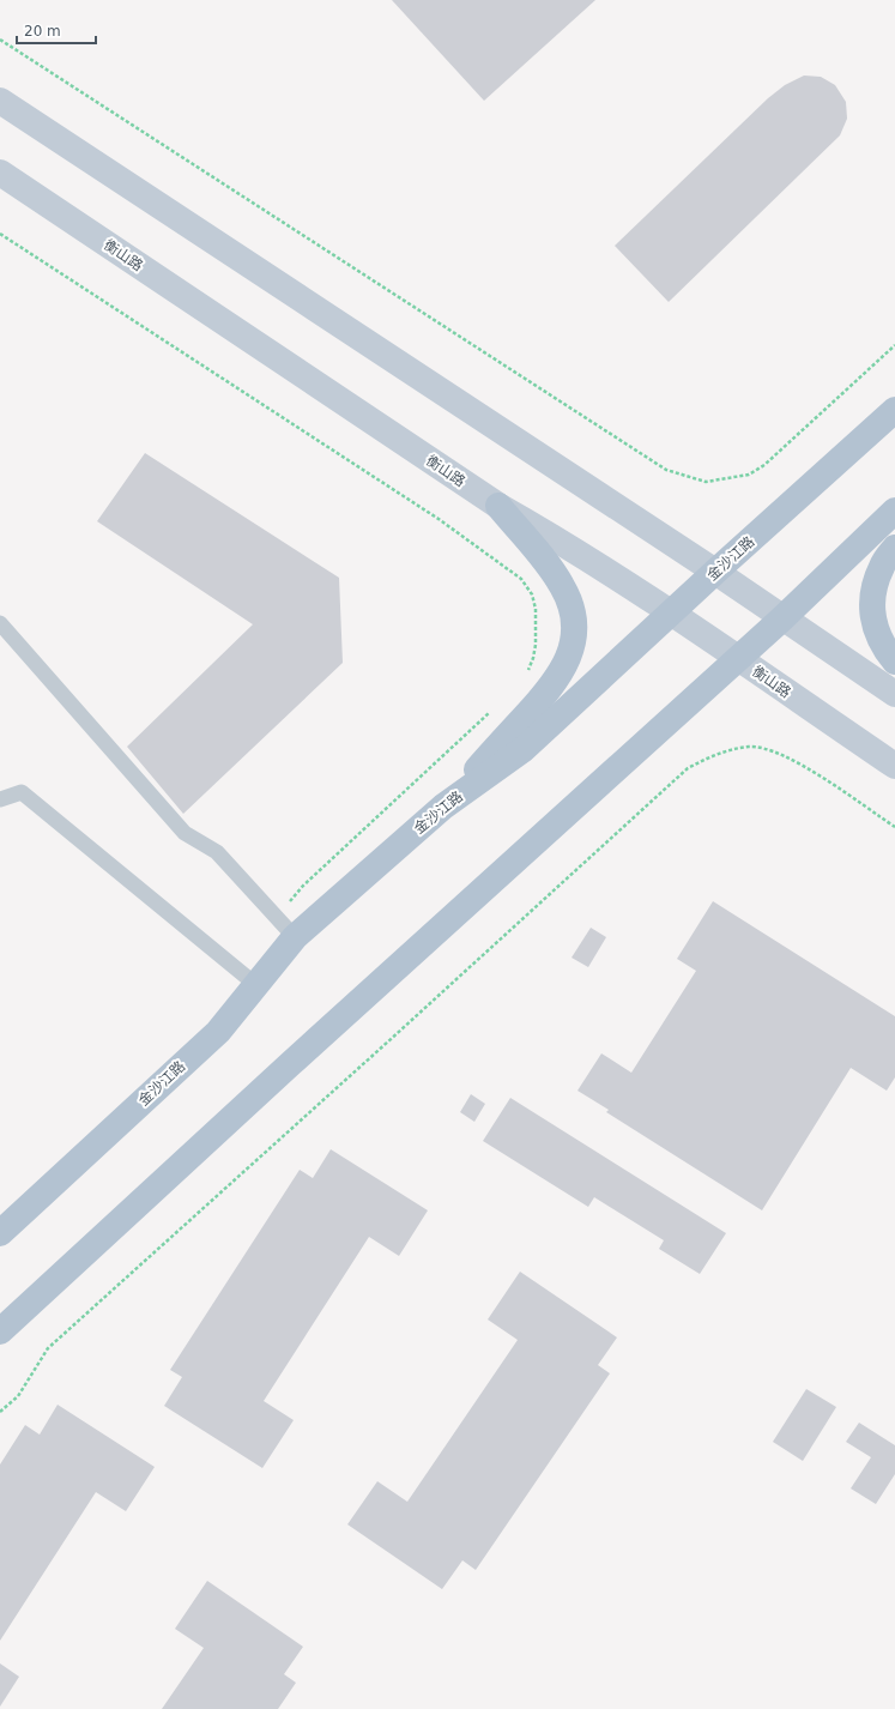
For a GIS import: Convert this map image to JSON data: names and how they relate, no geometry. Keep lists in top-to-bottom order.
{
  "streets": {
    "main road": ["衡山路", "金沙江路"]
  },
  "crossings": [
    ["衡山路", "金沙江路"]
  ],
  "scale_bar": "20 m"
}
